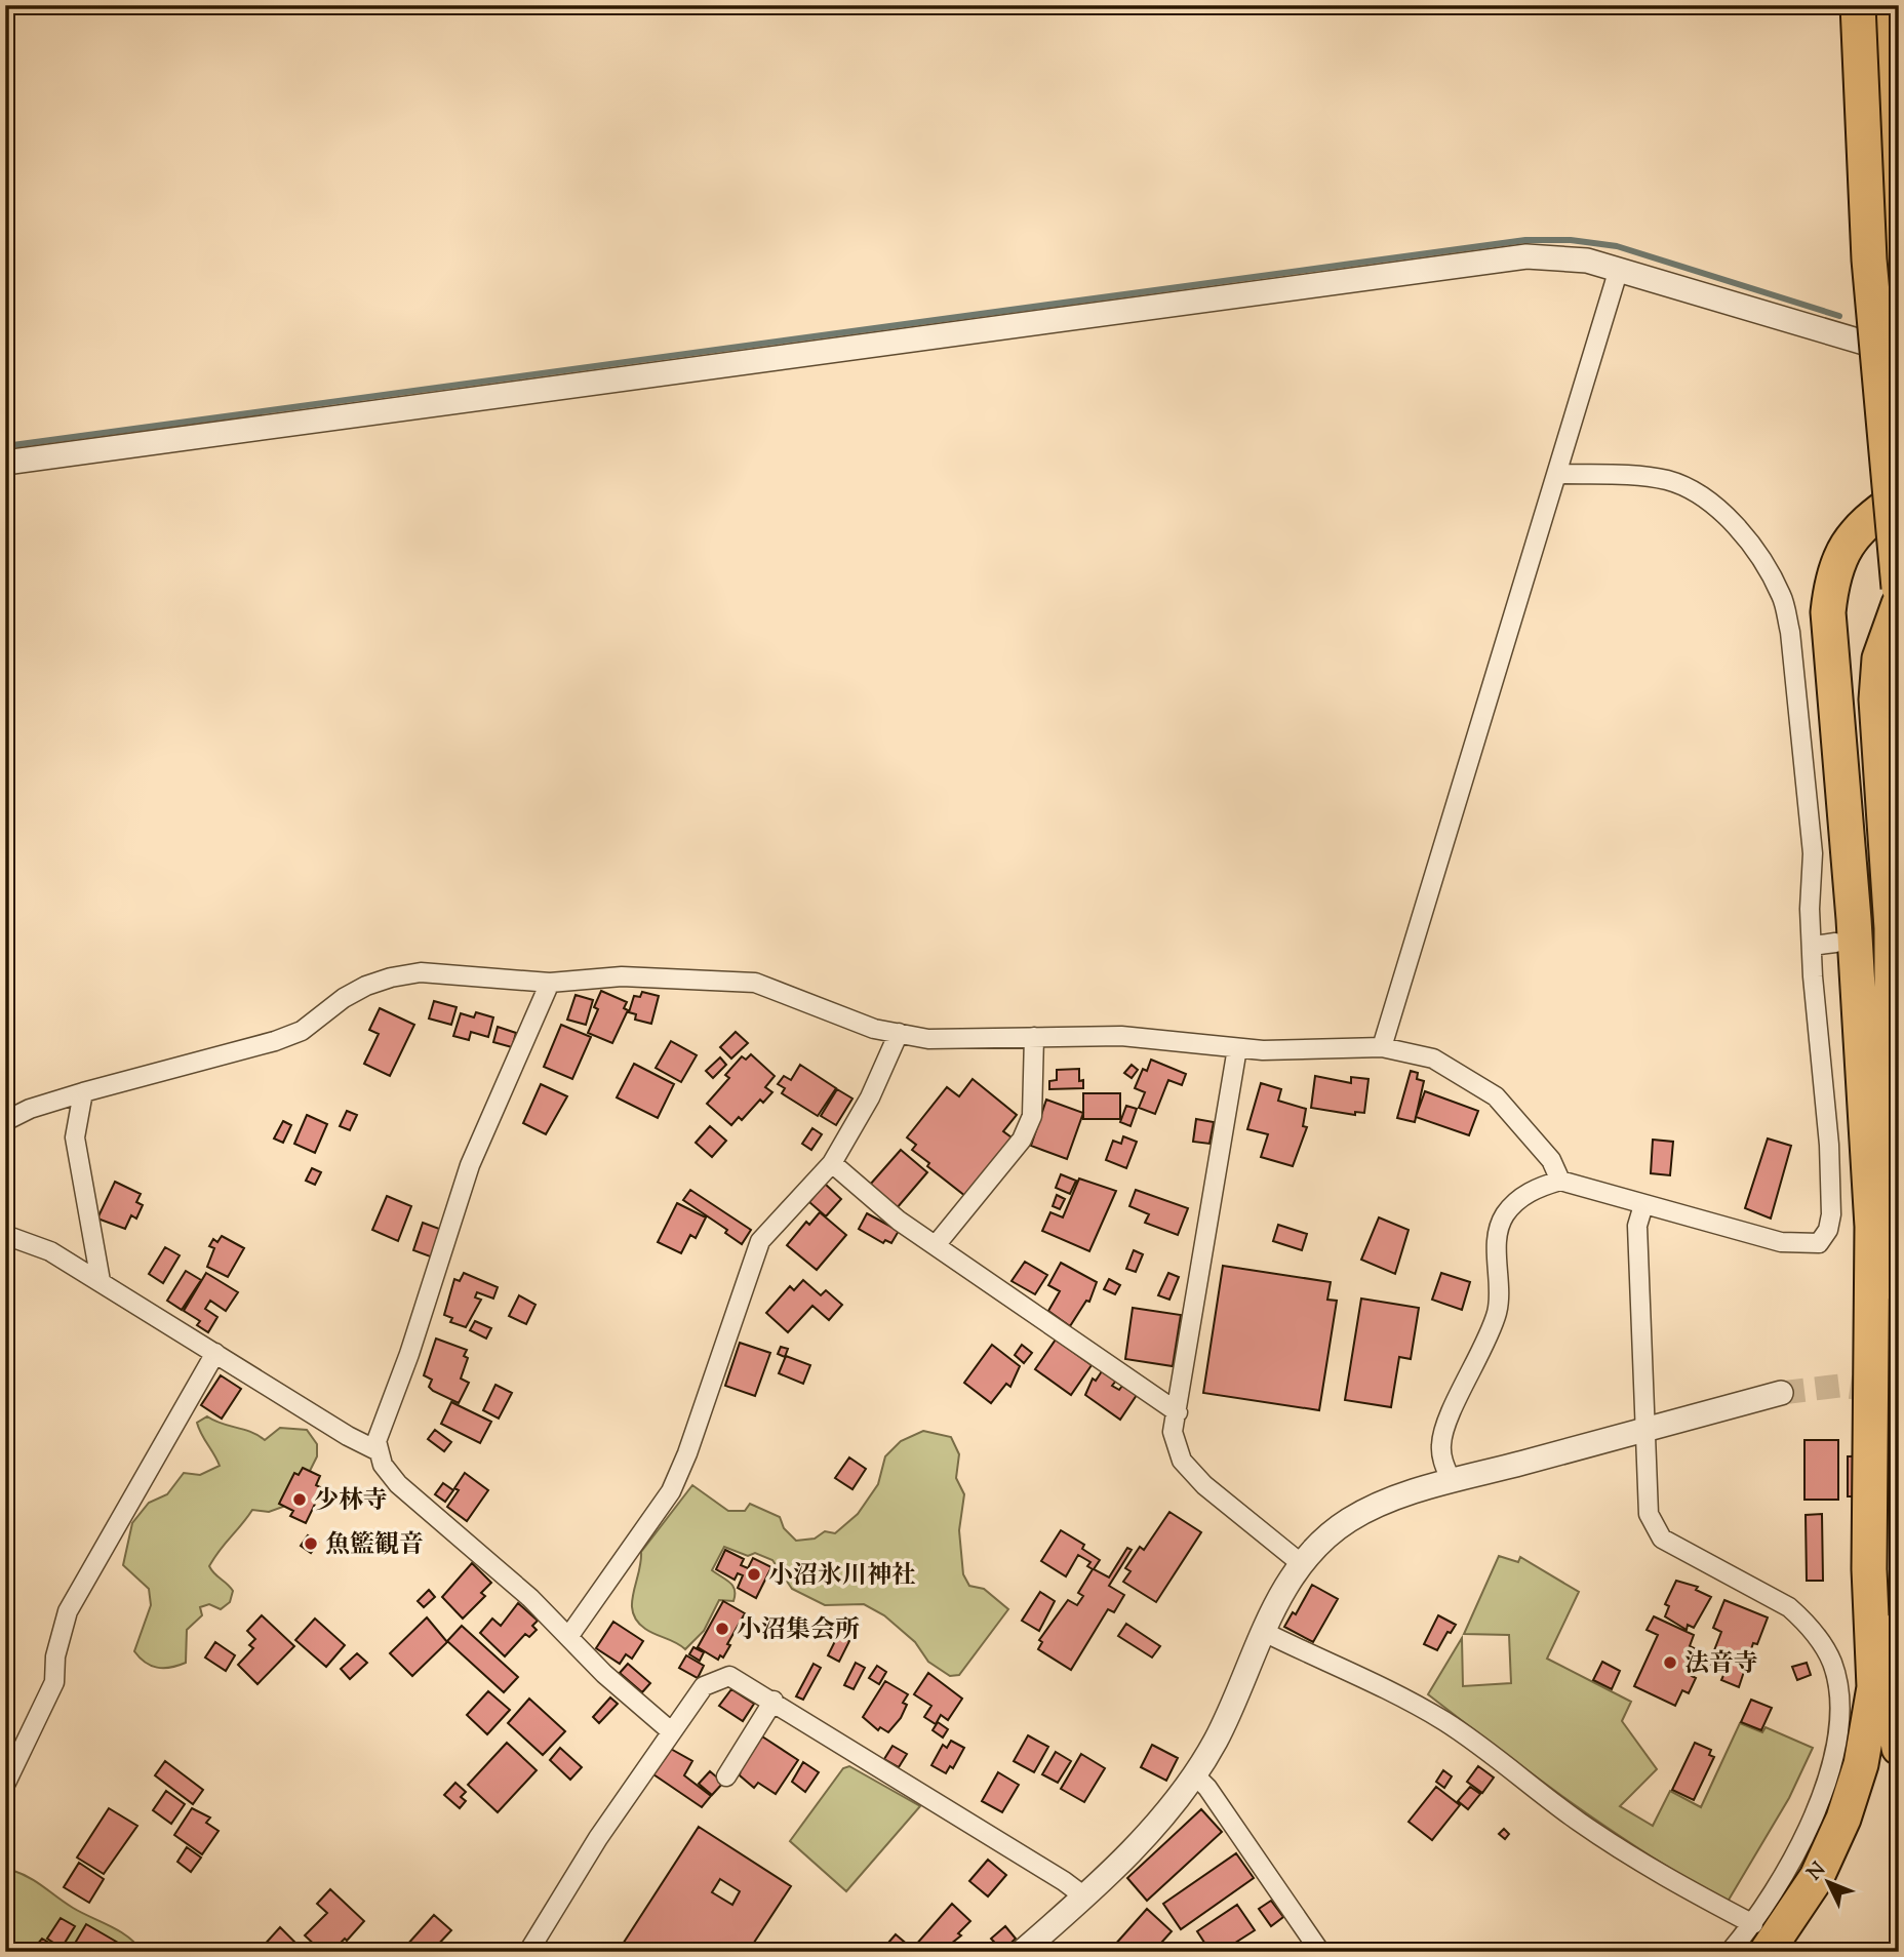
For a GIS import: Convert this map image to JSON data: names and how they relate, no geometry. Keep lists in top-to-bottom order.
{
  "places": [
    "少林寺",
    "魚籃観音",
    "小沼氷川神社",
    "小沼集会所",
    "法音寺"
  ],
  "north": "top left"
}
